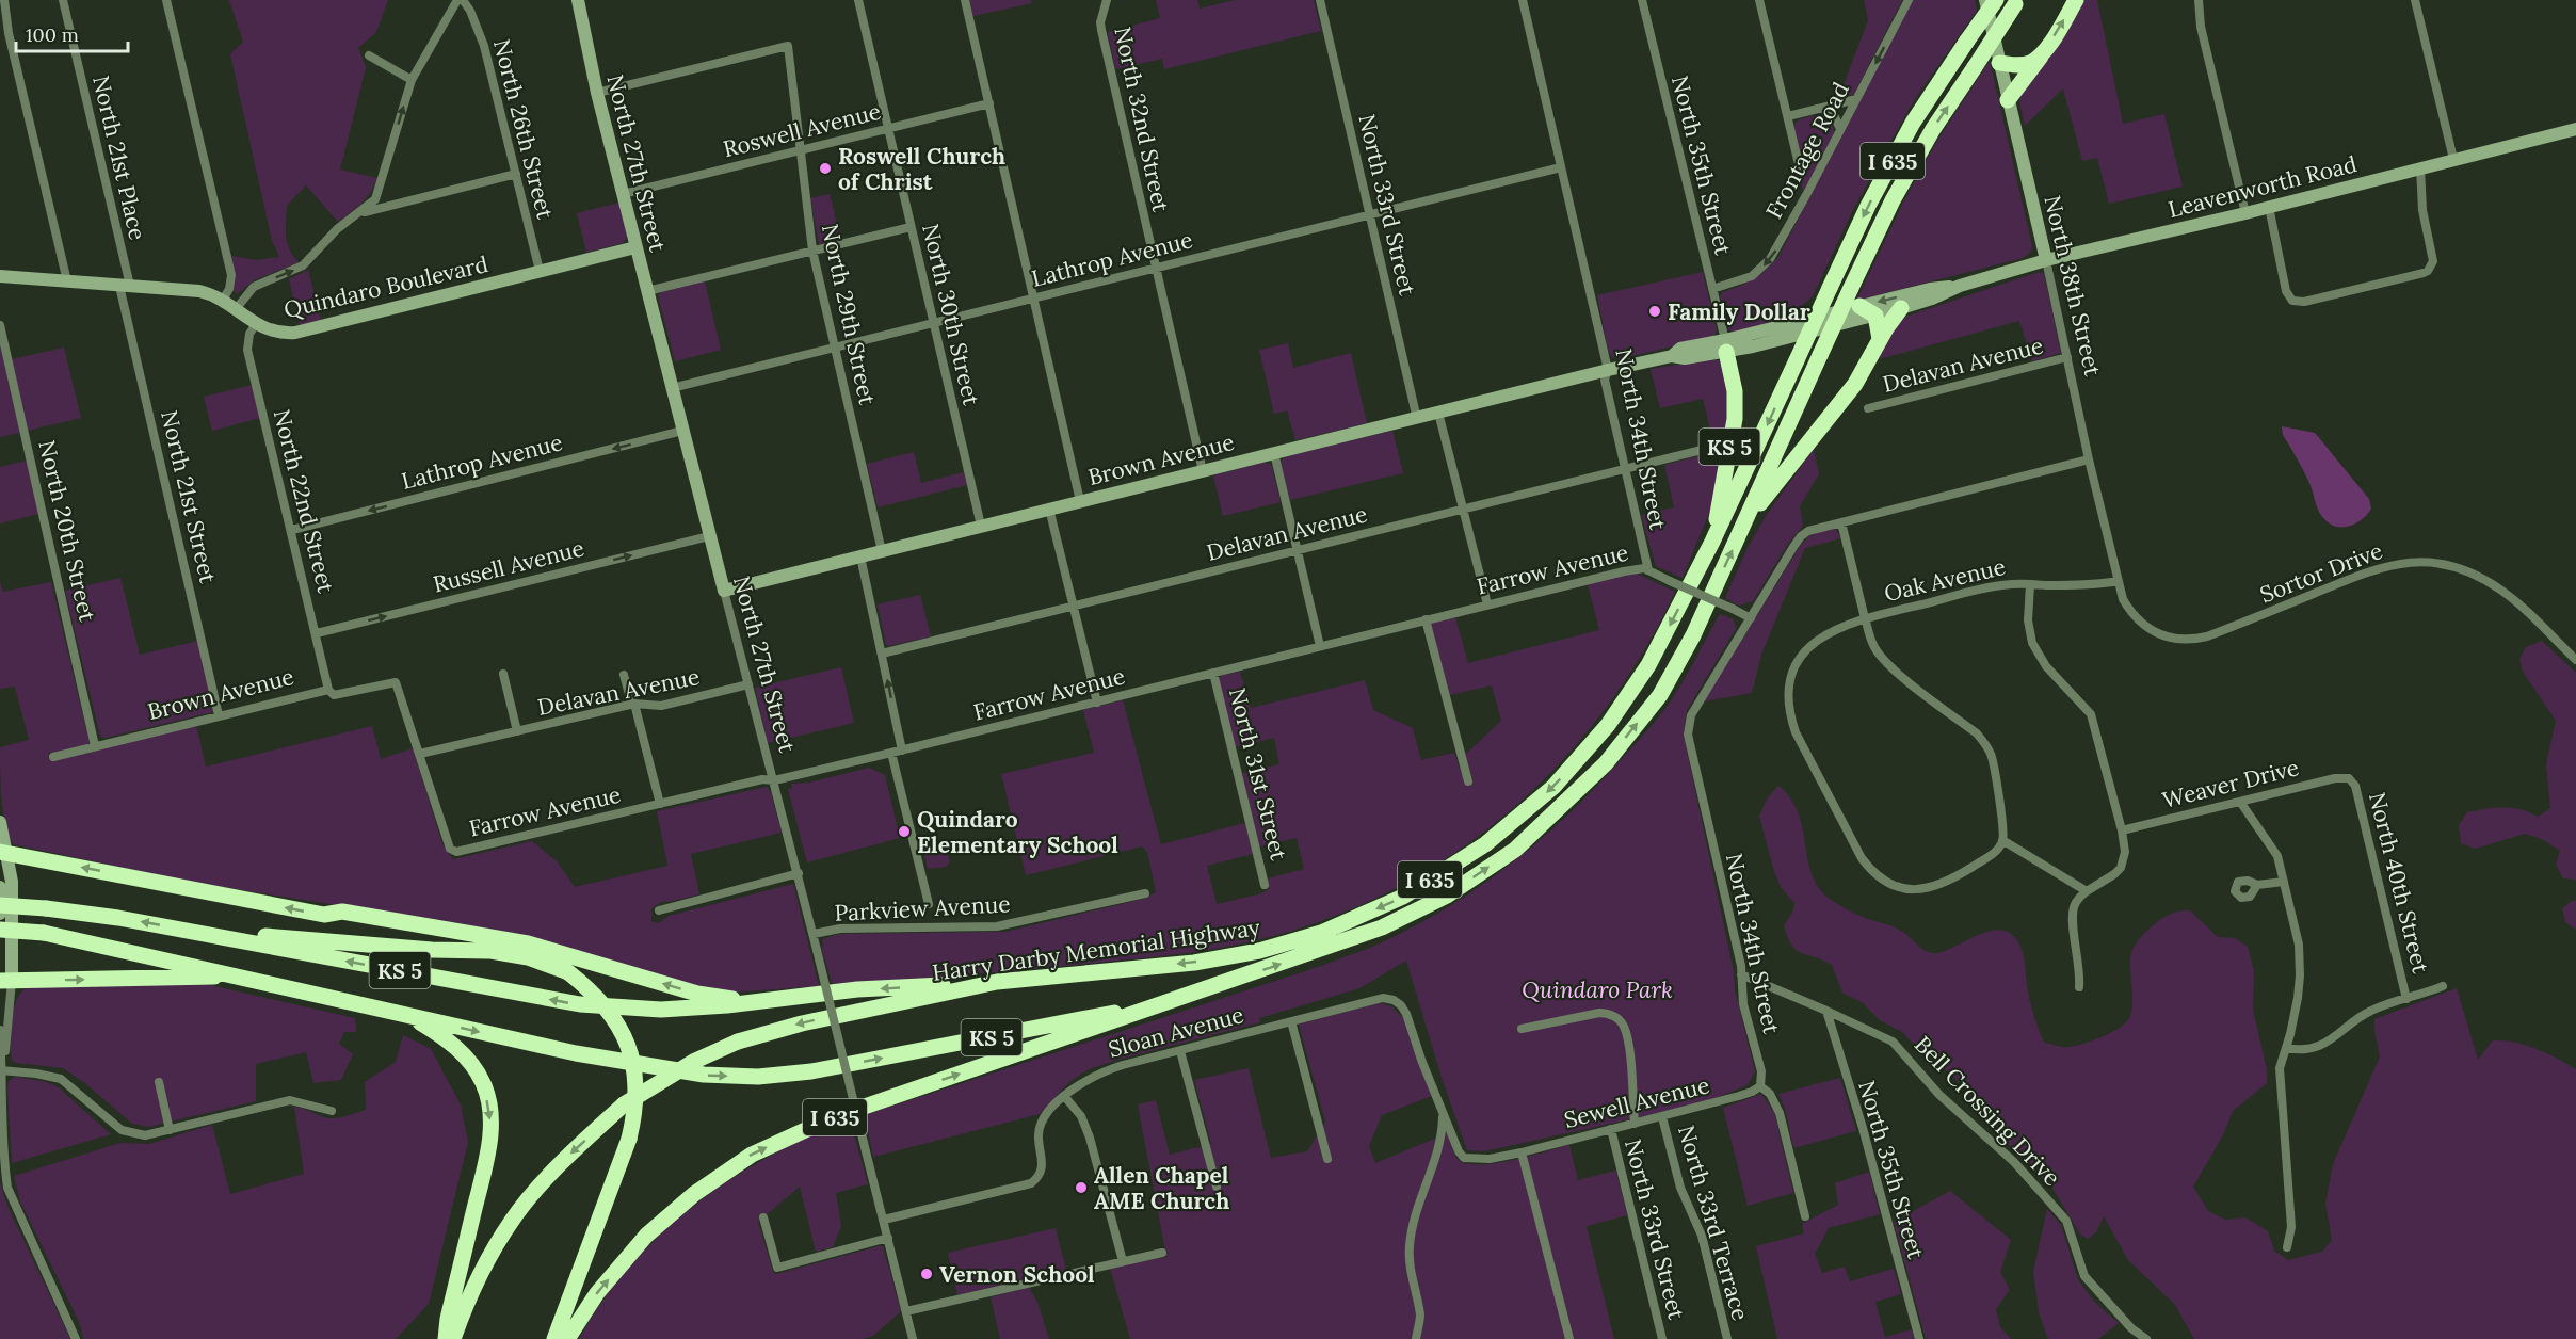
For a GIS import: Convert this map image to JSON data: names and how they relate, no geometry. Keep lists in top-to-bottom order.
{
  "streets": {
    "highway": ["I 635", "KS 5", "Harry Darby Memorial Highway"],
    "main road": [
      "North 27th Street",
      "Leavenworth Road",
      "North 38th Street",
      "Quindaro Boulevard",
      "Brown Avenue"
    ],
    "street": [
      "North 32nd Street",
      "North 26th Street",
      "Roswell Avenue",
      "Frontage Road",
      "North 21st Place",
      "North 35th Street",
      "North 33rd Street",
      "Lathrop Avenue",
      "North 29th Street",
      "North 30th Street",
      "Delavan Avenue",
      "North 34th Street",
      "North 21st Street",
      "North 22nd Street",
      "North 20th Street",
      "Russell Avenue",
      "Farrow Avenue",
      "Sortor Drive",
      "Oak Avenue",
      "North 31st Street",
      "Weaver Drive",
      "North 40th Street",
      "Parkview Avenue",
      "Sloan Avenue",
      "Sewell Avenue",
      "Bell Crossing Drive",
      "North 33rd Terrace"
    ]
  },
  "crossings": [
    ["North 32nd Street", "Lathrop Avenue"],
    ["North 32nd Street", "Brown Avenue"],
    ["North 26th Street", "Quindaro Boulevard"],
    ["Roswell Avenue", "North 27th Street"],
    ["Roswell Avenue", "North 29th Street"],
    ["Roswell Avenue", "North 30th Street"],
    ["Frontage Road", "North 35th Street"],
    ["North 21st Place", "Quindaro Boulevard"],
    ["North 21st Place", "North 21st Street"],
    ["North 27th Street", "Lathrop Avenue"],
    ["North 27th Street", "Quindaro Boulevard"],
    ["North 27th Street", "North 29th Street"],
    ["North 27th Street", "Delavan Avenue"],
    ["North 27th Street", "Brown Avenue"],
    ["North 27th Street", "Russell Avenue"],
    ["North 27th Street", "Farrow Avenue"],
    ["North 27th Street", "Parkview Avenue"],
    ["North 27th Street", "Sloan Avenue"],
    ["North 35th Street", "Leavenworth Road"],
    ["North 35th Street", "KS 5"],
    ["North 35th Street", "Bell Crossing Drive"],
    ["Leavenworth Road", "North 38th Street"],
    ["Leavenworth Road", "North 34th Street"],
    ["Leavenworth Road", "KS 5"],
    ["Leavenworth Road", "Brown Avenue"],
    ["North 33rd Street", "Lathrop Avenue"],
    ["North 33rd Street", "Brown Avenue"],
    ["North 33rd Street", "Sewell Avenue"],
    ["Lathrop Avenue", "North 29th Street"],
    ["Lathrop Avenue", "North 30th Street"],
    ["Lathrop Avenue", "North 34th Street"],
    ["Lathrop Avenue", "North 22nd Street"],
    ["North 38th Street", "Delavan Avenue"],
    ["North 38th Street", "Sortor Drive"],
    ["North 38th Street", "Oak Avenue"],
    ["Quindaro Boulevard", "North 21st Street"],
    ["Quindaro Boulevard", "North 22nd Street"],
    ["North 29th Street", "Brown Avenue"],
    ["North 30th Street", "Brown Avenue"],
    ["Delavan Avenue", "North 34th Street"],
    ["Delavan Avenue", "Brown Avenue"],
    ["Delavan Avenue", "Farrow Avenue"],
    ["North 34th Street", "Brown Avenue"],
    ["North 34th Street", "Farrow Avenue"],
    ["North 34th Street", "Sewell Avenue"],
    ["North 34th Street", "Bell Crossing Drive"],
    ["KS 5", "Harry Darby Memorial Highway"],
    ["Brown Avenue", "North 21st Street"],
    ["Brown Avenue", "North 22nd Street"],
    ["Brown Avenue", "North 20th Street"],
    ["Brown Avenue", "Farrow Avenue"],
    ["North 22nd Street", "Russell Avenue"],
    ["Farrow Avenue", "North 31st Street"],
    ["Sortor Drive", "Oak Avenue"],
    ["Weaver Drive", "North 40th Street"],
    ["Sewell Avenue", "North 33rd Terrace"]
  ],
  "one_way": ["Frontage Road", "Russell Avenue"],
  "parks": ["Quindaro Park"],
  "places": [
    "Roswell Church of Christ",
    "Family Dollar",
    "Quindaro Elementary School",
    "Allen Chapel AME Church",
    "Vernon School"
  ],
  "scale_bar": "100 m"
}
